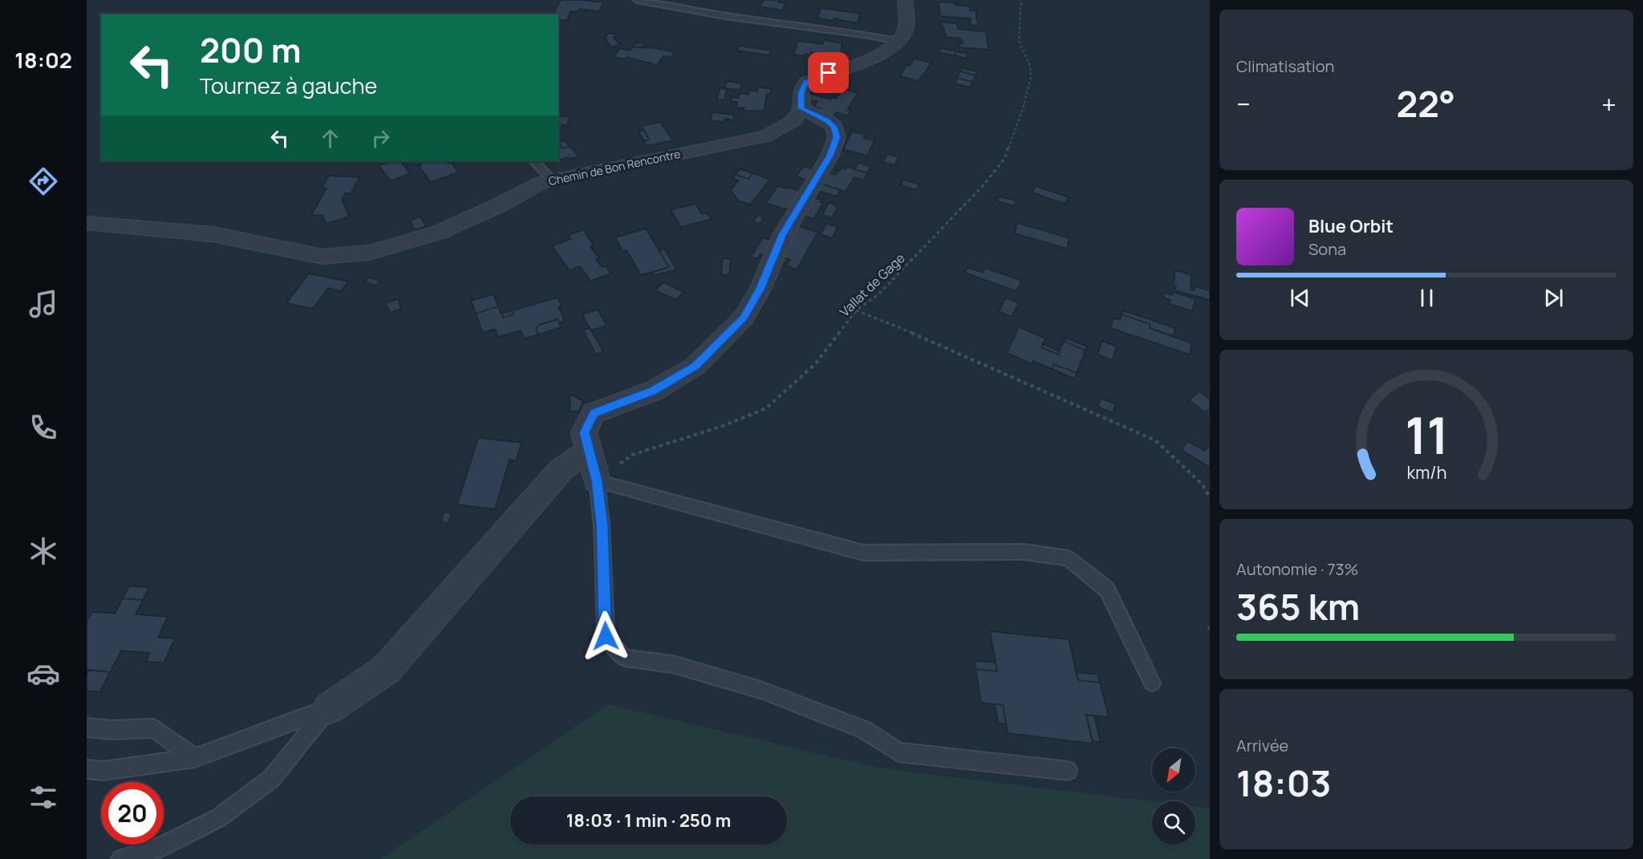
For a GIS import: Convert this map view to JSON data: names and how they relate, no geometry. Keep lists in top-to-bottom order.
{
  "streets": {
    "street": ["Chemin de Bon Rencontre"],
    "path": ["Vallat de Gage"]
  },
  "north": "bottom left",
  "page": {
    "tabs": "18:02",
    "tile": [
      "Climatisation",
      ["Autonomie · 73%", "365 km"],
      ["Arrivée", "18:03"]
    ],
    "turn": ["200 m", "Tournez à gauche"],
    "heat": ["−", "22°", "+"],
    "song": ["Blue Orbit", "Sona"],
    "limit": "20",
    "trip": "18:03 · 1 min · 250 m",
    "gauge": ["11", "km/h"]
  }
}
